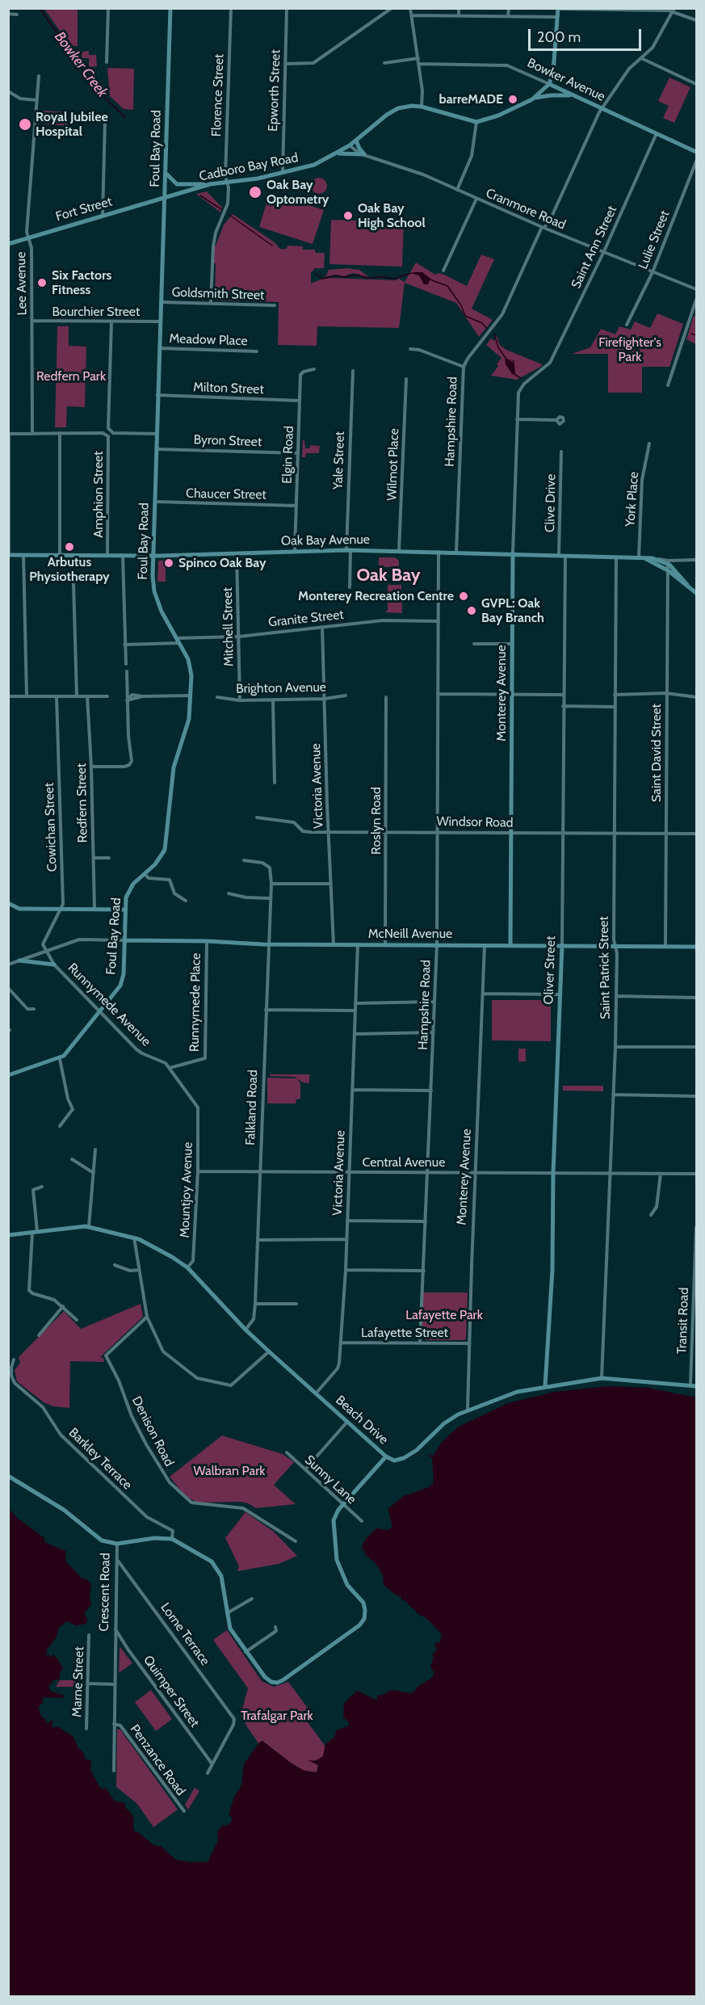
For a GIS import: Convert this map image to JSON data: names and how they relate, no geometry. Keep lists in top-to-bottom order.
{
  "streets": {
    "street": [
      "Bowker Avenue",
      "Epworth Street",
      "Florence Street",
      "Foul Bay Road",
      "Cadboro Bay Road",
      "Fort Street",
      "Cranmore Road",
      "Lulie Street",
      "Saint Ann Street",
      "Lee Avenue",
      "Goldsmith Street",
      "Bourchier Street",
      "Meadow Place",
      "Milton Street",
      "Hampshire Road",
      "Byron Street",
      "Elgin Road",
      "Yale Street",
      "Wilmot Place",
      "Amphion Street",
      "Chaucer Street",
      "York Place",
      "Clive Drive",
      "Oak Bay Avenue",
      "Granite Street",
      "Mitchell Street",
      "Brighton Avenue",
      "Monterey Avenue",
      "Saint David Street",
      "Victoria Avenue",
      "Redfern Street",
      "Roslyn Road",
      "Windsor Road",
      "Cowichan Street",
      "McNeill Avenue",
      "Saint Patrick Street",
      "Oliver Street",
      "Runnymede Place",
      "Runnymede Avenue",
      "Falkland Road",
      "Central Avenue",
      "Mountjoy Avenue",
      "Transit Road",
      "Lafayette Street",
      "Beach Drive",
      "Denison Road",
      "Barkley Terrace",
      "Sunny Lane",
      "Crescent Road",
      "Lorne Terrace",
      "Marne Street",
      "Quimper Street",
      "Penzance Road"
    ]
  },
  "crossings": [
    ["Bowker Avenue", "Saint Ann Street"],
    ["Bowker Avenue", "Hampshire Road"],
    ["Epworth Street", "Cadboro Bay Road"],
    ["Florence Street", "Cadboro Bay Road"],
    ["Florence Street", "Goldsmith Street"],
    ["Foul Bay Road", "Cadboro Bay Road"],
    ["Foul Bay Road", "Fort Street"],
    ["Foul Bay Road", "Goldsmith Street"],
    ["Foul Bay Road", "Bourchier Street"],
    ["Foul Bay Road", "Meadow Place"],
    ["Foul Bay Road", "Milton Street"],
    ["Foul Bay Road", "Byron Street"],
    ["Foul Bay Road", "Chaucer Street"],
    ["Foul Bay Road", "Oak Bay Avenue"],
    ["Foul Bay Road", "Granite Street"],
    ["Foul Bay Road", "McNeill Avenue"],
    ["Foul Bay Road", "Runnymede Avenue"],
    ["Cadboro Bay Road", "Fort Street"],
    ["Cadboro Bay Road", "Cranmore Road"],
    ["Fort Street", "Lee Avenue"],
    ["Cranmore Road", "Lulie Street"],
    ["Cranmore Road", "Saint Ann Street"],
    ["Cranmore Road", "Hampshire Road"],
    ["Saint Ann Street", "Monterey Avenue"],
    ["Lee Avenue", "Bourchier Street"],
    ["Bourchier Street", "Amphion Street"],
    ["Milton Street", "Elgin Road"],
    ["Hampshire Road", "Oak Bay Avenue"],
    ["Hampshire Road", "Granite Street"],
    ["Hampshire Road", "Windsor Road"],
    ["Hampshire Road", "McNeill Avenue"],
    ["Hampshire Road", "Central Avenue"],
    ["Hampshire Road", "Lafayette Street"],
    ["Byron Street", "Elgin Road"],
    ["Elgin Road", "Chaucer Street"],
    ["Elgin Road", "Oak Bay Avenue"],
    ["Yale Street", "Oak Bay Avenue"],
    ["Wilmot Place", "Oak Bay Avenue"],
    ["Amphion Street", "Oak Bay Avenue"],
    ["York Place", "Oak Bay Avenue"],
    ["Clive Drive", "Oak Bay Avenue"],
    ["Oak Bay Avenue", "Mitchell Street"],
    ["Oak Bay Avenue", "Monterey Avenue"],
    ["Oak Bay Avenue", "Saint David Street"],
    ["Oak Bay Avenue", "Saint Patrick Street"],
    ["Oak Bay Avenue", "Oliver Street"],
    ["Granite Street", "Mitchell Street"],
    ["Granite Street", "Victoria Avenue"],
    ["Mitchell Street", "Brighton Avenue"],
    ["Brighton Avenue", "Victoria Avenue"],
    ["Monterey Avenue", "Windsor Road"],
    ["Monterey Avenue", "McNeill Avenue"],
    ["Monterey Avenue", "Central Avenue"],
    ["Monterey Avenue", "Lafayette Street"],
    ["Monterey Avenue", "Beach Drive"],
    ["Saint David Street", "Windsor Road"],
    ["Saint David Street", "McNeill Avenue"],
    ["Victoria Avenue", "Windsor Road"],
    ["Victoria Avenue", "McNeill Avenue"],
    ["Victoria Avenue", "Central Avenue"],
    ["Victoria Avenue", "Lafayette Street"],
    ["Victoria Avenue", "Beach Drive"],
    ["Roslyn Road", "Windsor Road"],
    ["Roslyn Road", "McNeill Avenue"],
    ["Windsor Road", "Saint Patrick Street"],
    ["Windsor Road", "Oliver Street"],
    ["Cowichan Street", "Runnymede Avenue"],
    ["McNeill Avenue", "Saint Patrick Street"],
    ["McNeill Avenue", "Oliver Street"],
    ["McNeill Avenue", "Runnymede Place"],
    ["McNeill Avenue", "Falkland Road"],
    ["Saint Patrick Street", "Central Avenue"],
    ["Saint Patrick Street", "Beach Drive"],
    ["Oliver Street", "Central Avenue"],
    ["Oliver Street", "Beach Drive"],
    ["Runnymede Place", "Runnymede Avenue"],
    ["Runnymede Avenue", "Mountjoy Avenue"],
    ["Falkland Road", "Central Avenue"],
    ["Falkland Road", "Beach Drive"],
    ["Central Avenue", "Mountjoy Avenue"],
    ["Mountjoy Avenue", "Beach Drive"],
    ["Transit Road", "Beach Drive"],
    ["Crescent Road", "Lorne Terrace"],
    ["Crescent Road", "Quimper Street"],
    ["Crescent Road", "Penzance Road"],
    ["Lorne Terrace", "Quimper Street"]
  ],
  "districts": ["Oak Bay"],
  "water": ["Bowker Creek"],
  "parks": [
    "Firefighter's Park",
    "Redfern Park",
    "Lafayette Park",
    "Walbran Park",
    "Trafalgar Park"
  ],
  "places": [
    "barreMADE",
    "Royal Jubilee Hospital",
    "Oak Bay Optometry",
    "Oak Bay High School",
    "Six Factors Fitness",
    "Arbutus Physiotherapy",
    "Spinco Oak Bay",
    "Monterey Recreation Centre",
    "GVPL: Oak Bay Branch"
  ],
  "scale_bar": "200 m"
}
